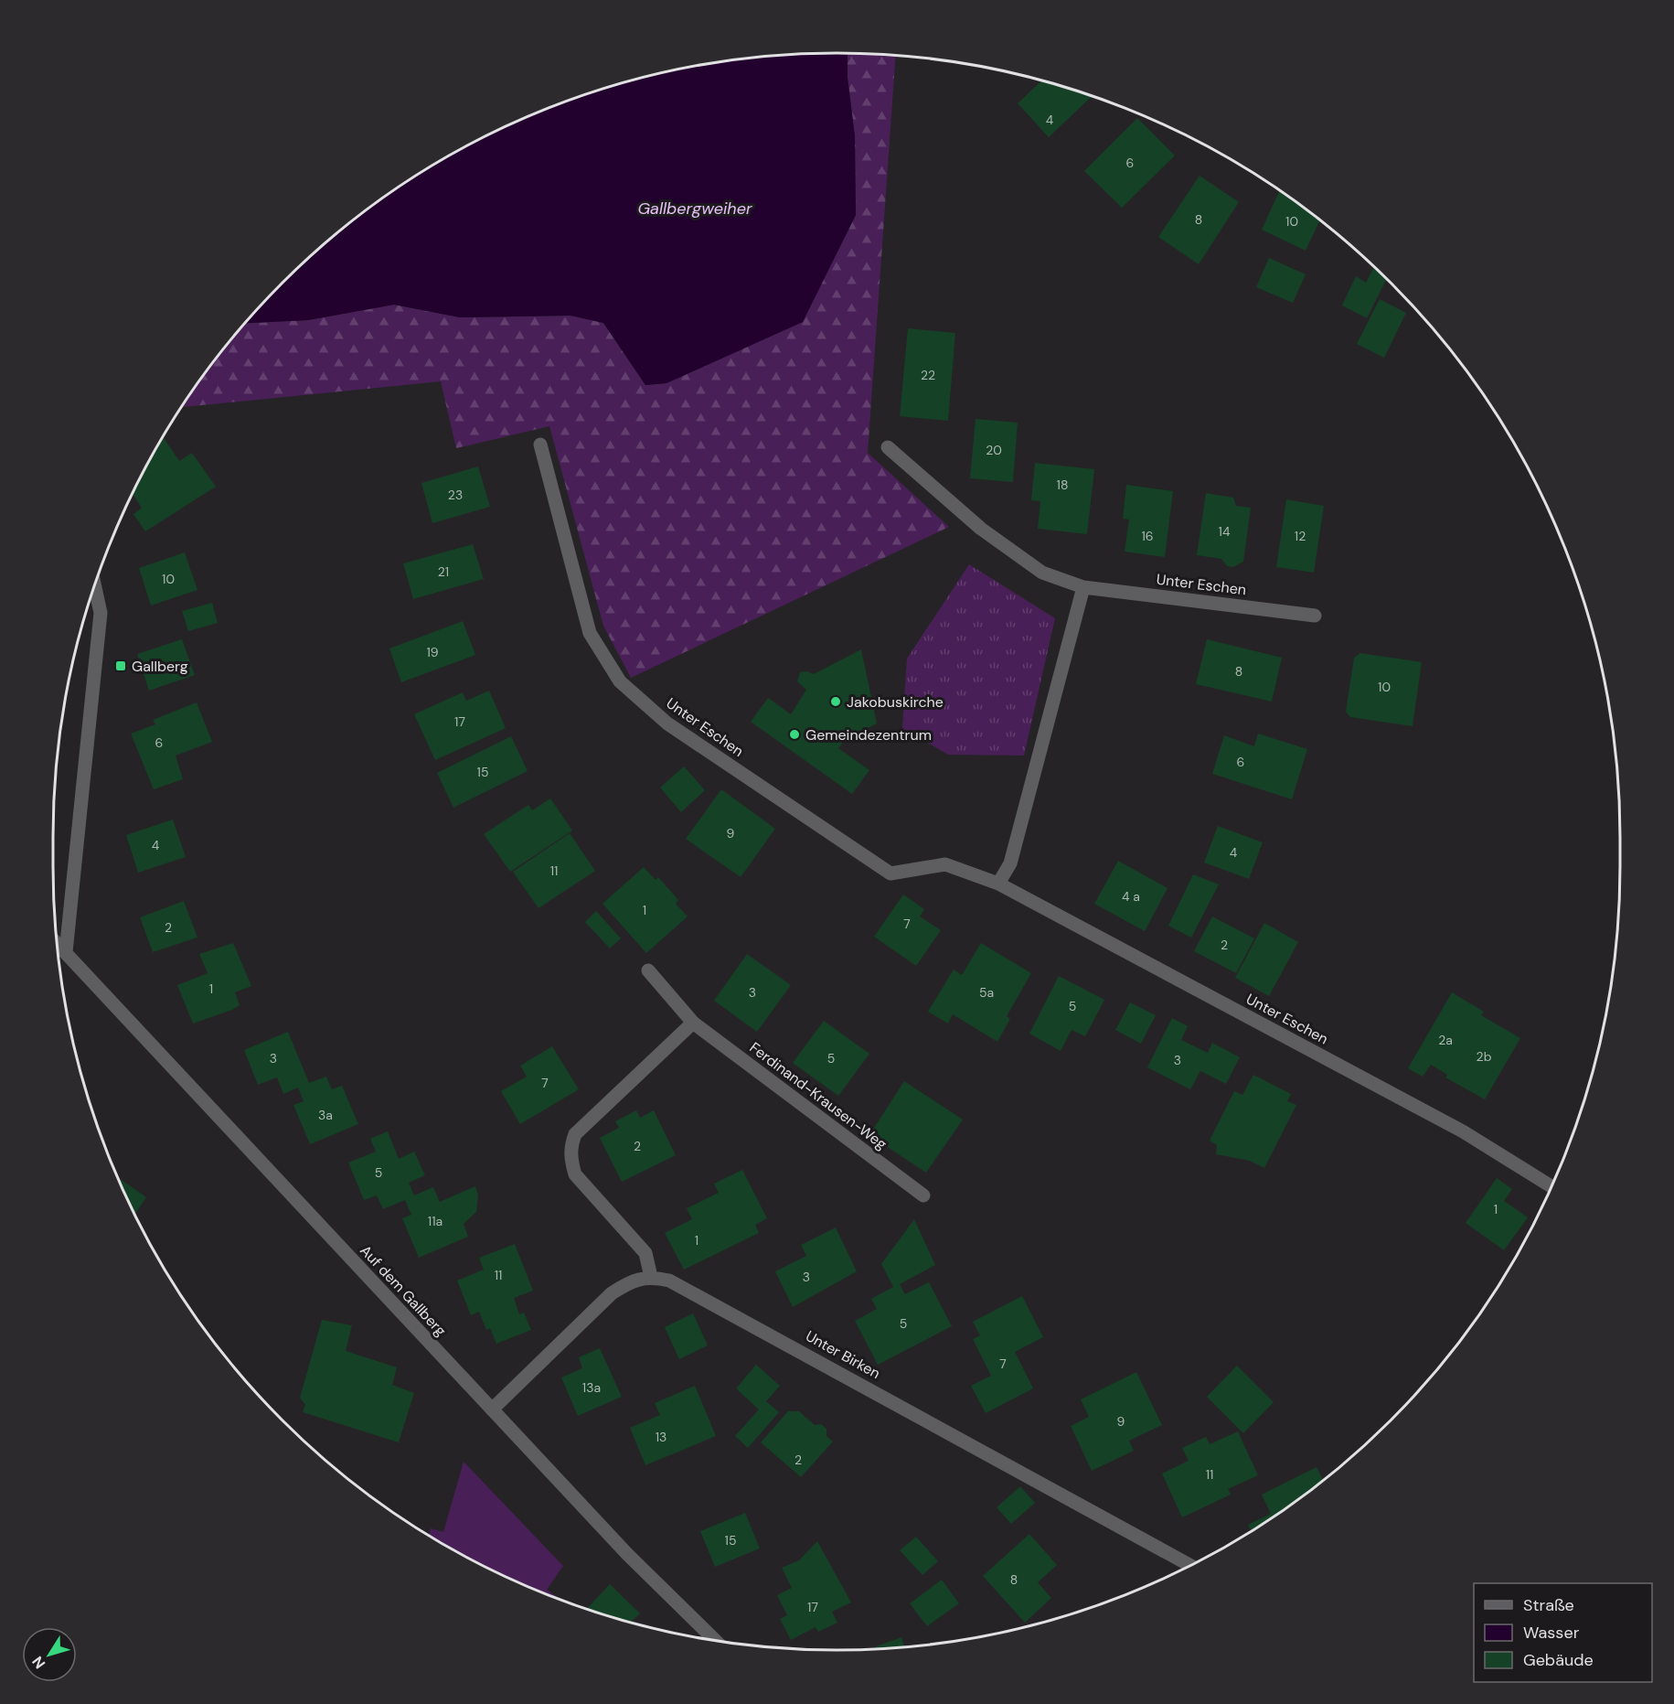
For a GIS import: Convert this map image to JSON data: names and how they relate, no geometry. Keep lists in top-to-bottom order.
{
  "streets": {
    "street": [
      "Unter Eschen",
      "Ferdinand-Krausen-Weg",
      "Auf dem Gallberg",
      "Unter Birken"
    ]
  },
  "water": ["Gallbergweiher"],
  "places": {
    "transit": ["Gallberg"],
    "other": ["Jakobuskirche", "Gemeindezentrum"]
  },
  "house_numbers": [
    "4",
    "6",
    "8",
    "10",
    "22",
    "20",
    "18",
    "23",
    "14",
    "16",
    "12",
    "21",
    "10",
    "19",
    "8",
    "10",
    "17",
    "6",
    "6",
    "15",
    "9",
    "4",
    "4",
    "11",
    "4 a",
    "1",
    "7",
    "2",
    "2",
    "1",
    "3",
    "5a",
    "5",
    "2a",
    "2b",
    "3",
    "5",
    "3",
    "7",
    "3a",
    "2",
    "5",
    "1",
    "11a",
    "1",
    "11",
    "3",
    "5",
    "7",
    "13a",
    "9",
    "13",
    "2",
    "11",
    "15",
    "8",
    "17"
  ],
  "legend": ["Straße", "Wasser", "Gebäude"],
  "north": "bottom left"
}
